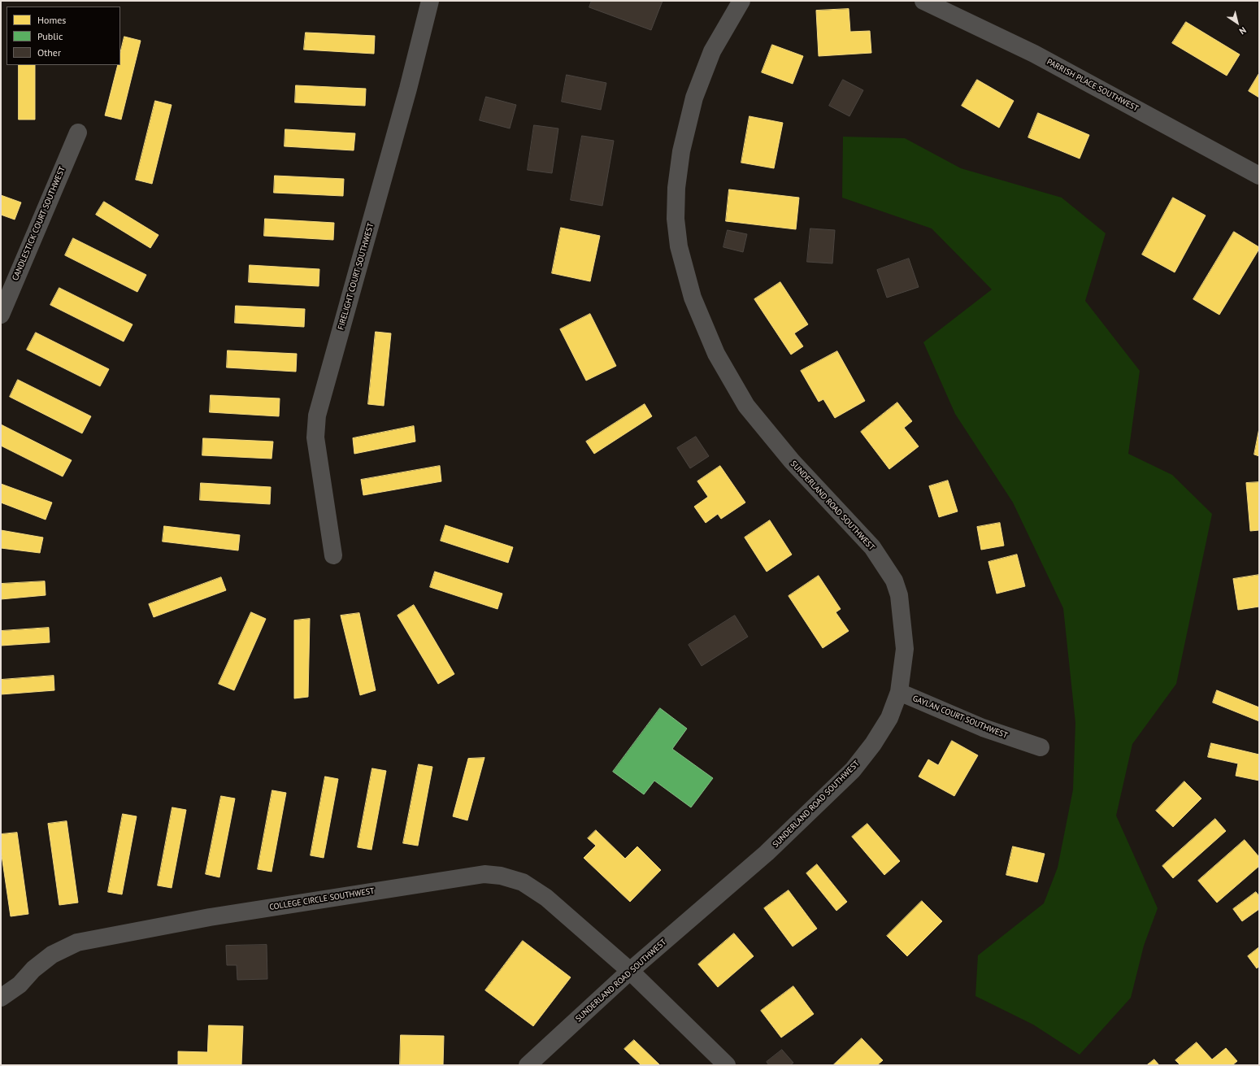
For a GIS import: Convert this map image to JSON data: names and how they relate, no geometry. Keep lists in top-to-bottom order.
{
  "streets": {
    "street": [
      "PARRISH PLACE SOUTHWEST",
      "CANDLESTICK COURT SOUTHWEST",
      "FIRELIGHT COURT SOUTHWEST",
      "SUNDERLAND ROAD SOUTHWEST",
      "GAYLAN COURT SOUTHWEST",
      "COLLEGE CIRCLE SOUTHWEST"
    ]
  },
  "crossings": [
    ["SUNDERLAND ROAD SOUTHWEST", "GAYLAN COURT SOUTHWEST"],
    ["SUNDERLAND ROAD SOUTHWEST", "COLLEGE CIRCLE SOUTHWEST"]
  ],
  "legend": ["Homes", "Public", "Other"],
  "north": "bottom right"
}
